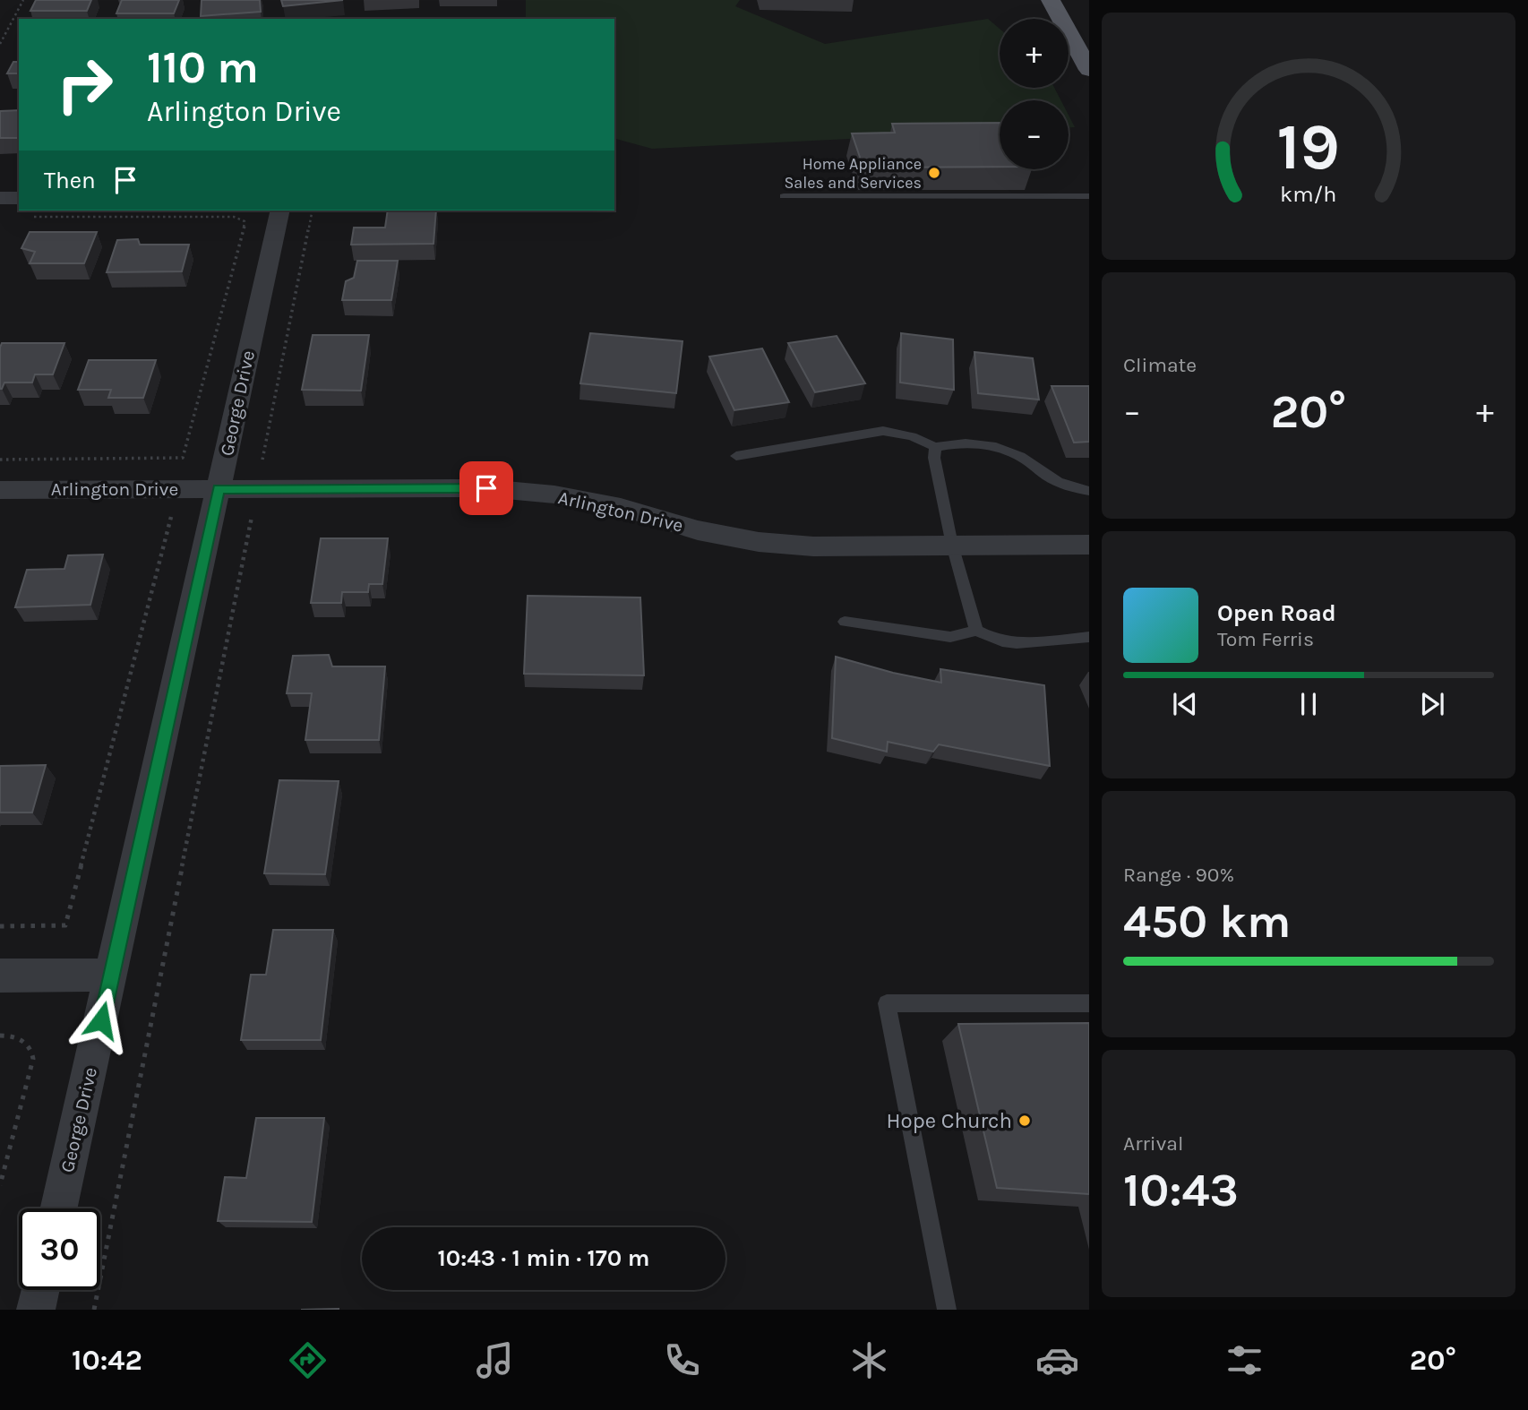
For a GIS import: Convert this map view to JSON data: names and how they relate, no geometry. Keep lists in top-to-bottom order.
{
  "streets": {
    "street": ["George Drive", "Arlington Drive"]
  },
  "crossings": [
    ["George Drive", "Arlington Drive"]
  ],
  "places": ["Home Appliance Sales and Services", "Hope Church"],
  "page": {
    "map_buttons": ["+", "−"],
    "turn": ["110 m", "Arlington Drive"],
    "then": "Then",
    "tile": [
      "Climate",
      ["Range · 90%", "450 km"],
      ["Arrival", "10:43"]
    ],
    "heat": ["−", "20°", "+"],
    "song": ["Open Road", "Tom Ferris"],
    "limit": "30",
    "trip": "10:43 · 1 min · 170 m",
    "tabs": ["10:42", "20°"],
    "gauge": ["19", "km/h"]
  }
}
